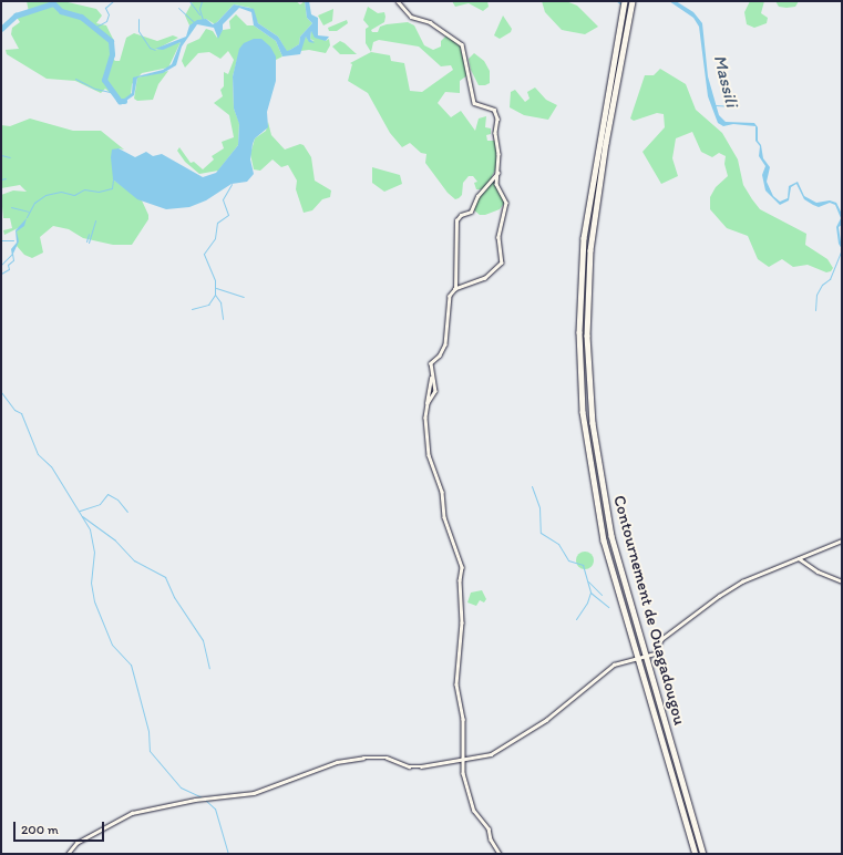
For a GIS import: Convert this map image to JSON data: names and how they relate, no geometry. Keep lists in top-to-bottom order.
{
  "streets": {
    "highway": ["Contournement de Ouagadougou"]
  },
  "water": ["Massili"],
  "scale_bar": "200 m"
}
